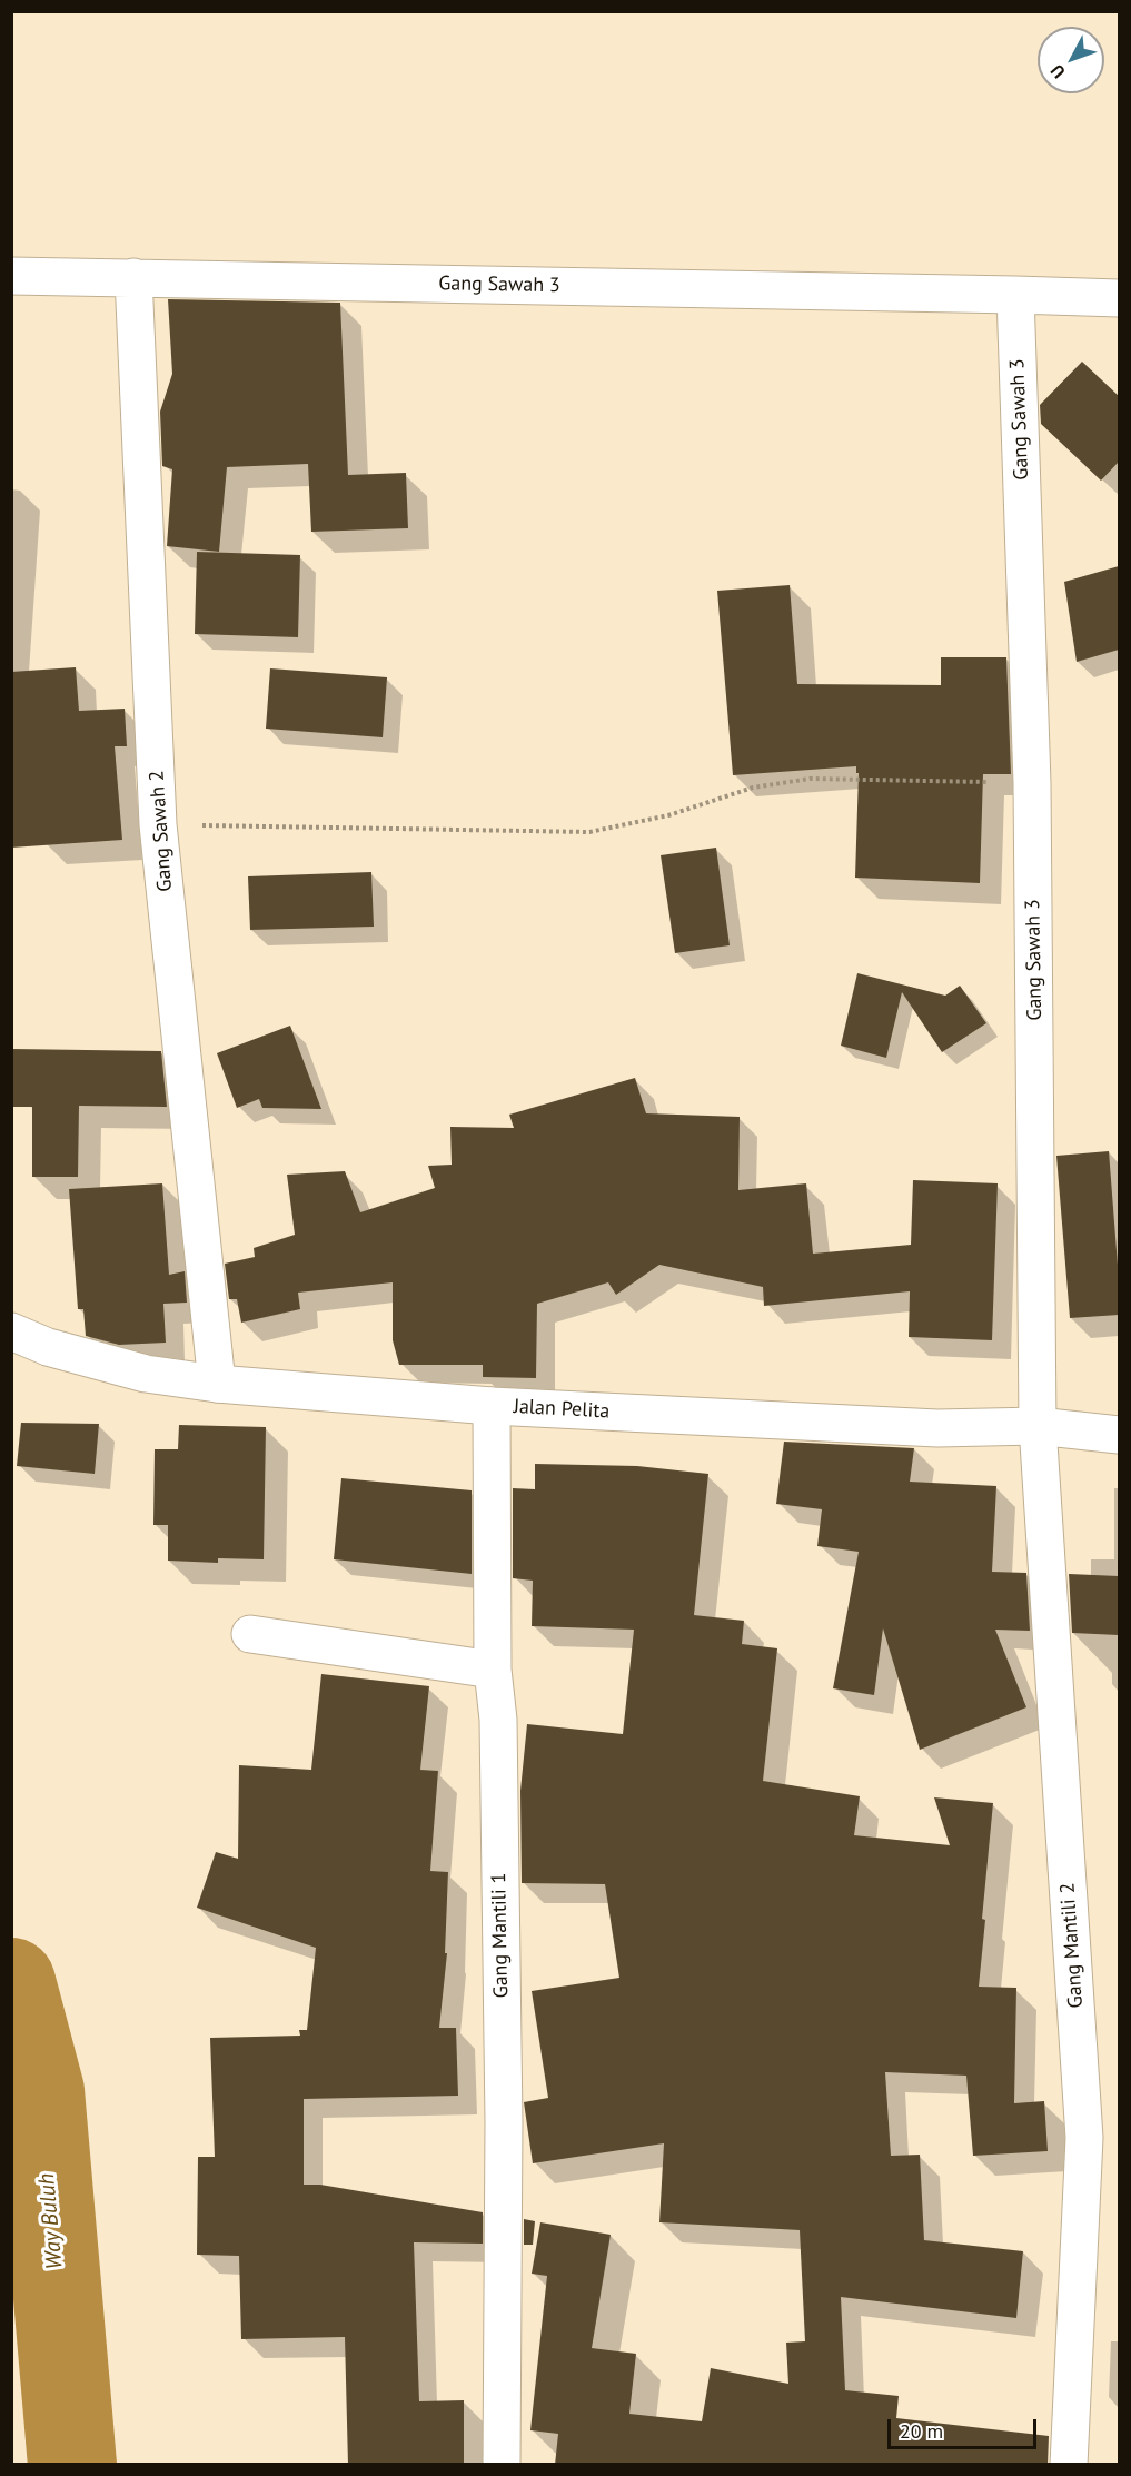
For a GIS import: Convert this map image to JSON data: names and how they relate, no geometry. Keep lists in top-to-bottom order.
{
  "streets": {
    "street": [
      "Gang Sawah 3",
      "Gang Sawah 2",
      "Jalan Pelita",
      "Gang Mantili 1",
      "Gang Mantili 2"
    ]
  },
  "crossings": [
    ["Gang Sawah 3", "Gang Sawah 2"],
    ["Gang Sawah 3", "Jalan Pelita"],
    ["Gang Sawah 3", "Gang Mantili 2"],
    ["Gang Sawah 2", "Jalan Pelita"],
    ["Jalan Pelita", "Gang Mantili 1"],
    ["Jalan Pelita", "Gang Mantili 2"]
  ],
  "water": ["Way Buluh"],
  "scale_bar": "20 m",
  "north": "bottom left"
}
